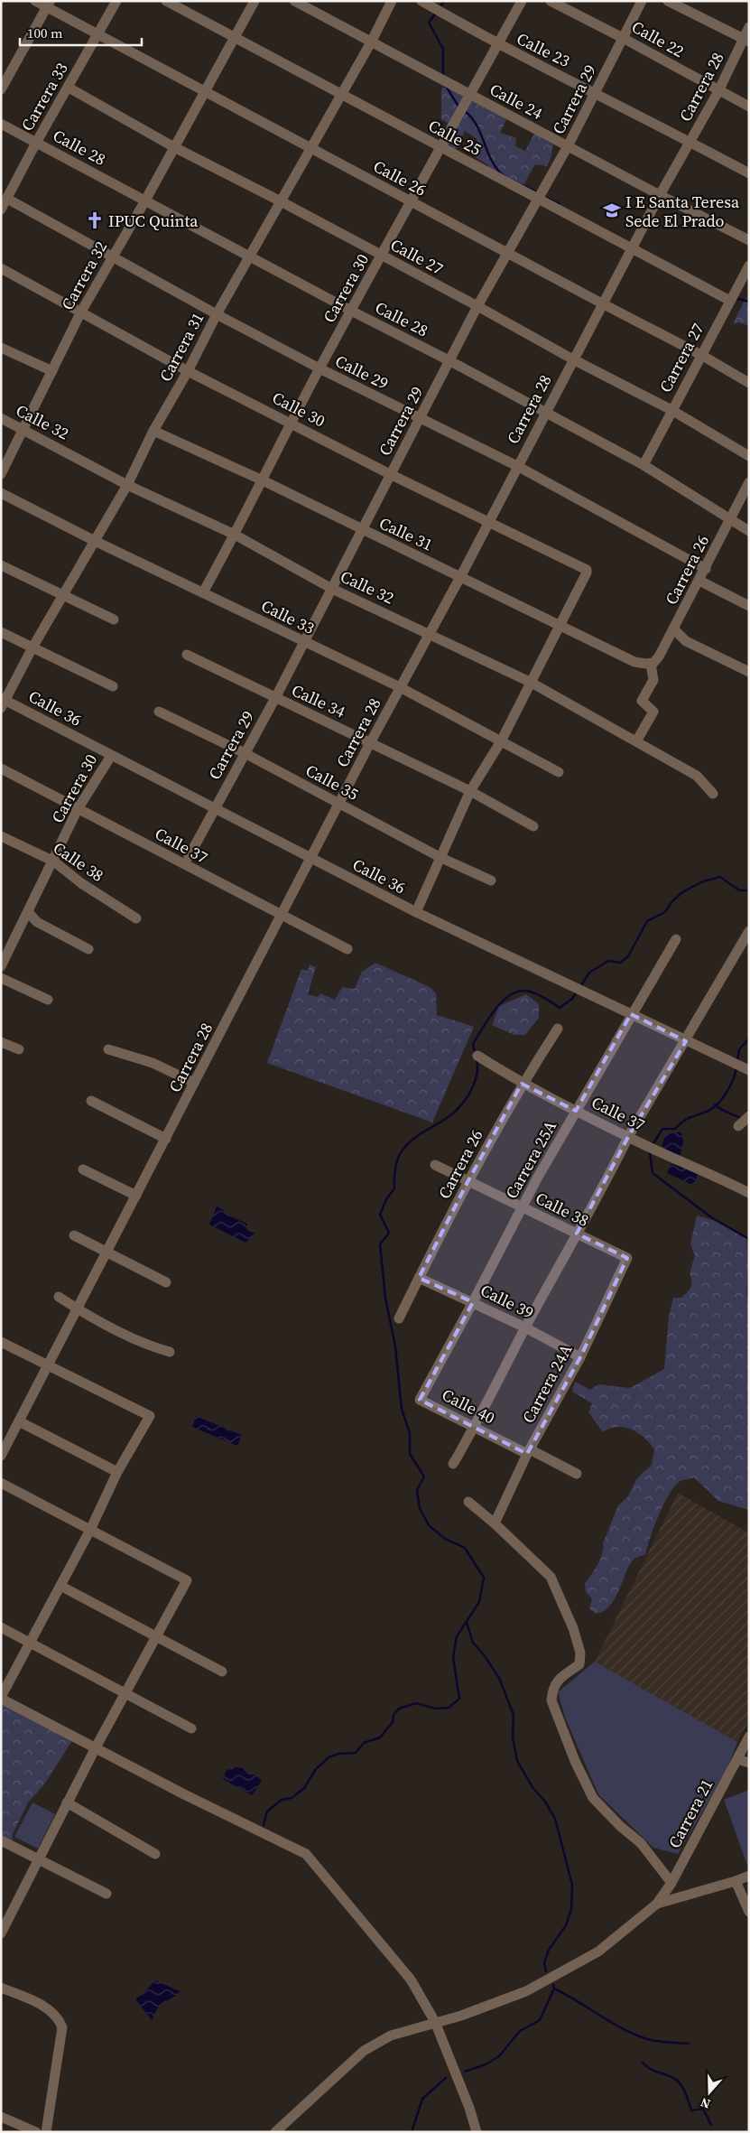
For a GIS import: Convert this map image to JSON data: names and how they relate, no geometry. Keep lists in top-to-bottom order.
{
  "streets": {
    "street": [
      "Calle 22",
      "Calle 23",
      "Carrera 28",
      "Carrera 33",
      "Carrera 29",
      "Calle 24",
      "Calle 25",
      "Calle 28",
      "Calle 26",
      "Calle 27",
      "Carrera 32",
      "Carrera 30",
      "Carrera 31",
      "Carrera 27",
      "Calle 29",
      "Calle 30",
      "Calle 32",
      "Calle 31",
      "Carrera 26",
      "Calle 33",
      "Calle 34",
      "Calle 36",
      "Calle 35",
      "Calle 37",
      "Calle 38",
      "Carrera 25A",
      "Calle 39",
      "Carrera 24A",
      "Calle 40",
      "Carrera 21"
    ]
  },
  "crossings": [
    ["Calle 22", "Carrera 28"],
    ["Calle 22", "Carrera 29"],
    ["Calle 23", "Carrera 28"],
    ["Calle 23", "Carrera 29"],
    ["Calle 23", "Carrera 30"],
    ["Carrera 28", "Calle 24"],
    ["Carrera 28", "Calle 25"],
    ["Carrera 28", "Calle 28"],
    ["Carrera 28", "Calle 26"],
    ["Carrera 28", "Calle 27"],
    ["Carrera 28", "Calle 29"],
    ["Carrera 28", "Calle 30"],
    ["Carrera 28", "Calle 32"],
    ["Carrera 28", "Calle 31"],
    ["Carrera 28", "Calle 33"],
    ["Carrera 28", "Calle 34"],
    ["Carrera 28", "Calle 36"],
    ["Carrera 28", "Calle 35"],
    ["Carrera 28", "Calle 37"],
    ["Carrera 33", "Calle 28"],
    ["Carrera 33", "Calle 26"],
    ["Carrera 33", "Calle 27"],
    ["Carrera 33", "Calle 29"],
    ["Carrera 29", "Calle 24"],
    ["Carrera 29", "Calle 25"],
    ["Carrera 29", "Calle 28"],
    ["Carrera 29", "Calle 26"],
    ["Carrera 29", "Calle 27"],
    ["Carrera 29", "Calle 29"],
    ["Carrera 29", "Calle 30"],
    ["Carrera 29", "Calle 32"],
    ["Carrera 29", "Calle 31"],
    ["Carrera 29", "Calle 33"],
    ["Carrera 29", "Calle 34"],
    ["Carrera 29", "Calle 36"],
    ["Carrera 29", "Calle 35"],
    ["Calle 24", "Carrera 30"],
    ["Calle 24", "Carrera 31"],
    ["Calle 25", "Carrera 32"],
    ["Calle 25", "Carrera 30"],
    ["Calle 25", "Carrera 31"],
    ["Calle 25", "Carrera 27"],
    ["Calle 28", "Carrera 32"],
    ["Calle 28", "Carrera 30"],
    ["Calle 28", "Carrera 31"],
    ["Calle 28", "Carrera 27"],
    ["Calle 28", "Carrera 26"],
    ["Calle 26", "Carrera 32"],
    ["Calle 26", "Carrera 30"],
    ["Calle 26", "Carrera 31"],
    ["Calle 26", "Carrera 27"],
    ["Calle 27", "Carrera 32"],
    ["Calle 27", "Carrera 30"],
    ["Calle 27", "Carrera 31"],
    ["Calle 27", "Carrera 27"],
    ["Carrera 32", "Calle 29"],
    ["Carrera 32", "Calle 30"],
    ["Carrera 32", "Calle 32"],
    ["Carrera 30", "Calle 29"],
    ["Carrera 30", "Calle 30"],
    ["Carrera 30", "Calle 32"],
    ["Carrera 30", "Calle 31"],
    ["Carrera 30", "Calle 33"],
    ["Carrera 30", "Calle 36"],
    ["Carrera 30", "Calle 37"],
    ["Carrera 30", "Calle 38"],
    ["Carrera 31", "Calle 29"],
    ["Carrera 31", "Calle 30"],
    ["Carrera 31", "Calle 32"],
    ["Carrera 31", "Calle 31"],
    ["Carrera 31", "Calle 33"],
    ["Carrera 31", "Calle 36"],
    ["Calle 29", "Carrera 26"],
    ["Calle 30", "Calle 31"],
    ["Calle 31", "Carrera 26"],
    ["Carrera 26", "Calle 37"],
    ["Carrera 26", "Calle 38"],
    ["Carrera 26", "Calle 39"],
    ["Calle 36", "Carrera 25A"],
    ["Calle 37", "Carrera 25A"],
    ["Calle 38", "Carrera 25A"],
    ["Calle 38", "Carrera 24A"],
    ["Carrera 25A", "Calle 39"],
    ["Carrera 25A", "Calle 40"],
    ["Calle 39", "Carrera 24A"],
    ["Carrera 24A", "Calle 40"]
  ],
  "places": {
    "school or university": ["I E Santa Teresa Sede El Prado"],
    "church": ["IPUC Quinta"]
  },
  "scale_bar": "100 m",
  "north": "bottom"
}
